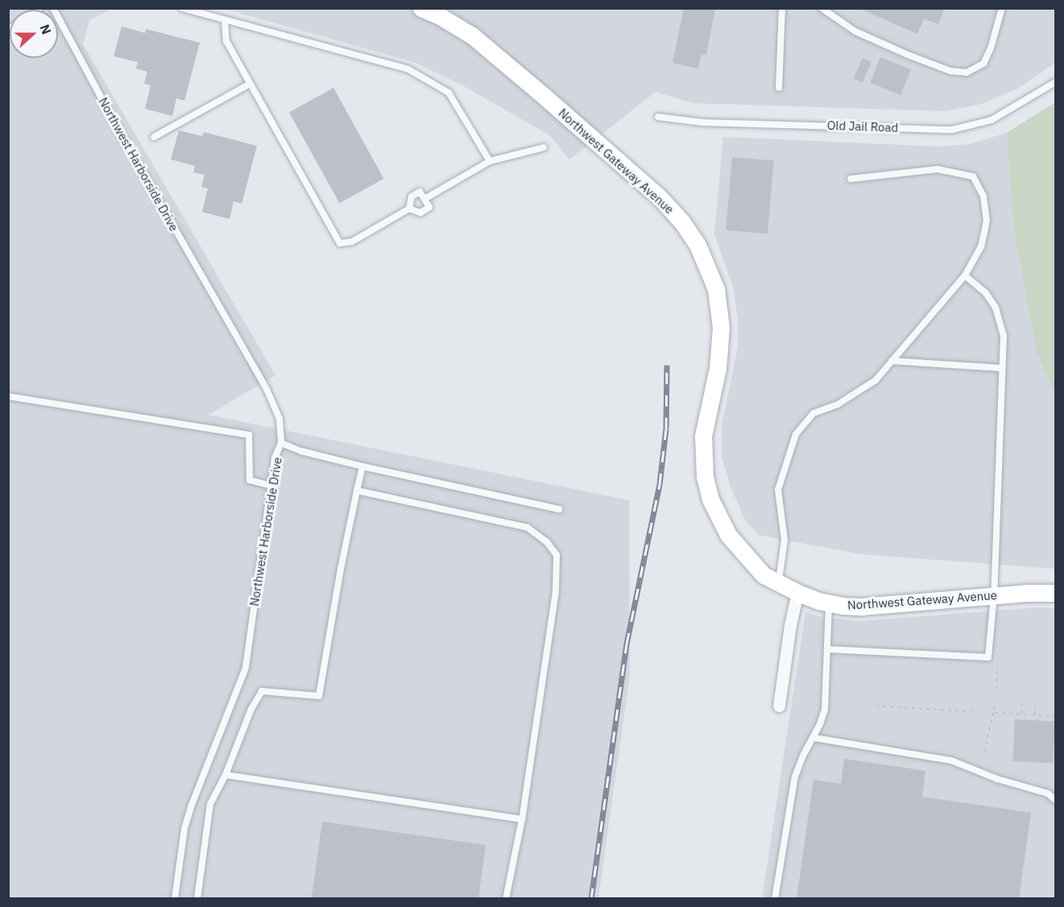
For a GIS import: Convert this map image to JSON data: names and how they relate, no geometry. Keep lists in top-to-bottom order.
{
  "streets": {
    "street": ["Northwest Gateway Avenue"],
    "lane": ["Old Jail Road", "Northwest Harborside Drive"]
  },
  "north": "right"
}
